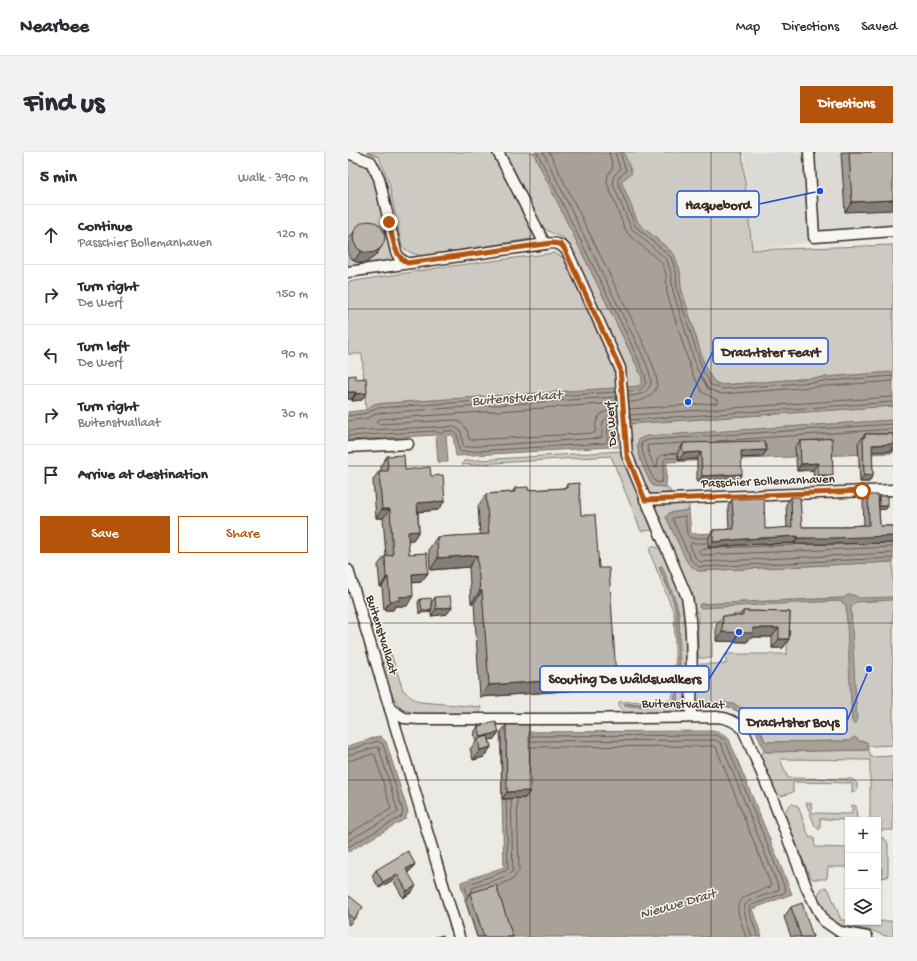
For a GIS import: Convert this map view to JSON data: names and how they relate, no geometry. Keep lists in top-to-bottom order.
{
  "streets": {
    "street": ["De Werf", "Passchier Bollemanhaven", "Buitenstvallaat"]
  },
  "crossings": [
    ["De Werf", "Passchier Bollemanhaven"],
    ["De Werf", "Buitenstvallaat"]
  ],
  "water": ["Buitenstverlaat", "Nieuwe Drait"],
  "places": [
    "Haquebord",
    "Drachtster Feart",
    "Scouting De Wâldswalkers",
    "Drachtster Boys"
  ],
  "page": {
    "header": "Nearbee",
    "nav": ["Map", "Directions", "Saved"],
    "buttons": [
      "Directions",
      ["Save", "Share"]
    ],
    "title": "Find us",
    "heading": ["5 min", "Walk · 390 m"],
    "list": [
      ["Continue", "Passchier Bollemanhaven", "120 m"],
      ["Turn right", "De Werf", "150 m"],
      ["Turn left", "De Werf", "90 m"],
      ["Turn right", "Buitenstvallaat", "30 m"],
      "Arrive at destination"
    ],
    "map_buttons": ["+", "−"]
  }
}
